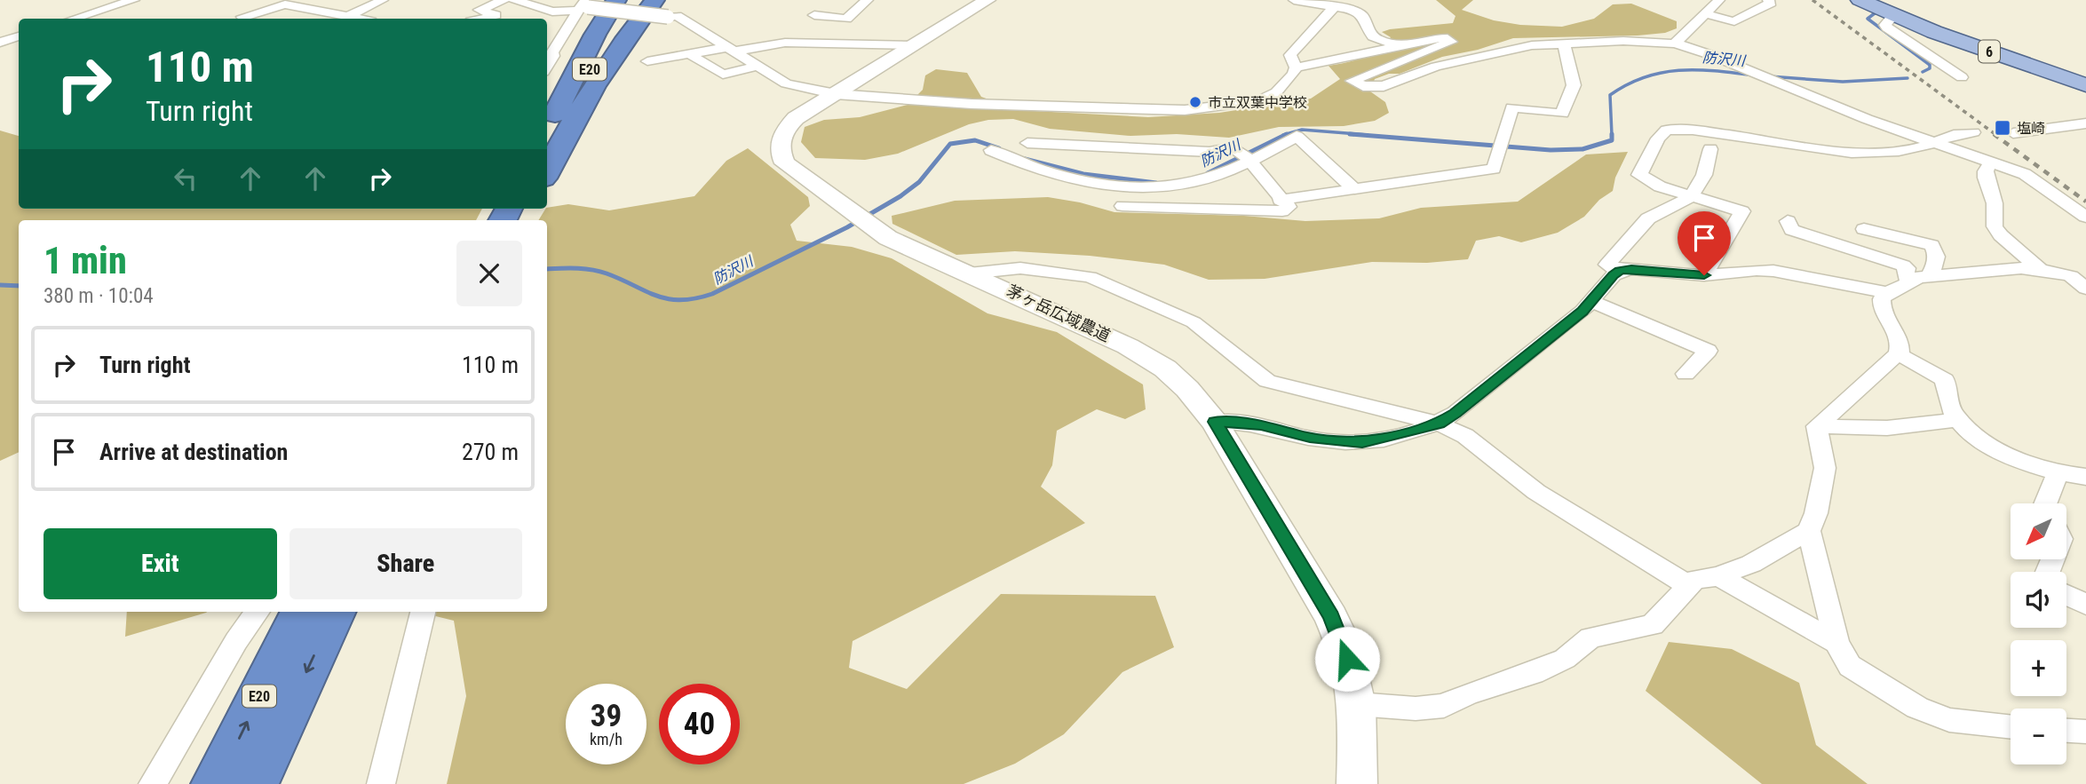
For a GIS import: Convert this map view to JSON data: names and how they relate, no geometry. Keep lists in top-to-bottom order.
{
  "streets": {
    "highway": ["E20"],
    "main road": ["6"],
    "street": ["茅ヶ岳広域農道"]
  },
  "water": ["防沢川"],
  "places": {
    "other": ["市立双葉中学校"],
    "transit": ["塩崎"]
  },
  "north": "bottom left",
  "page": {
    "turn": ["110 m", "Turn right"],
    "heading": ["1 min", "380 m · 10:04"],
    "list": [
      {
        "name": "Turn right",
        "value": "110 m"
      },
      {
        "name": "Arrive at destination",
        "value": "270 m"
      }
    ],
    "map_buttons": ["+", "−"],
    "buttons": ["Exit", "Share"],
    "speed": "39 km/h",
    "limit": "40"
  }
}
